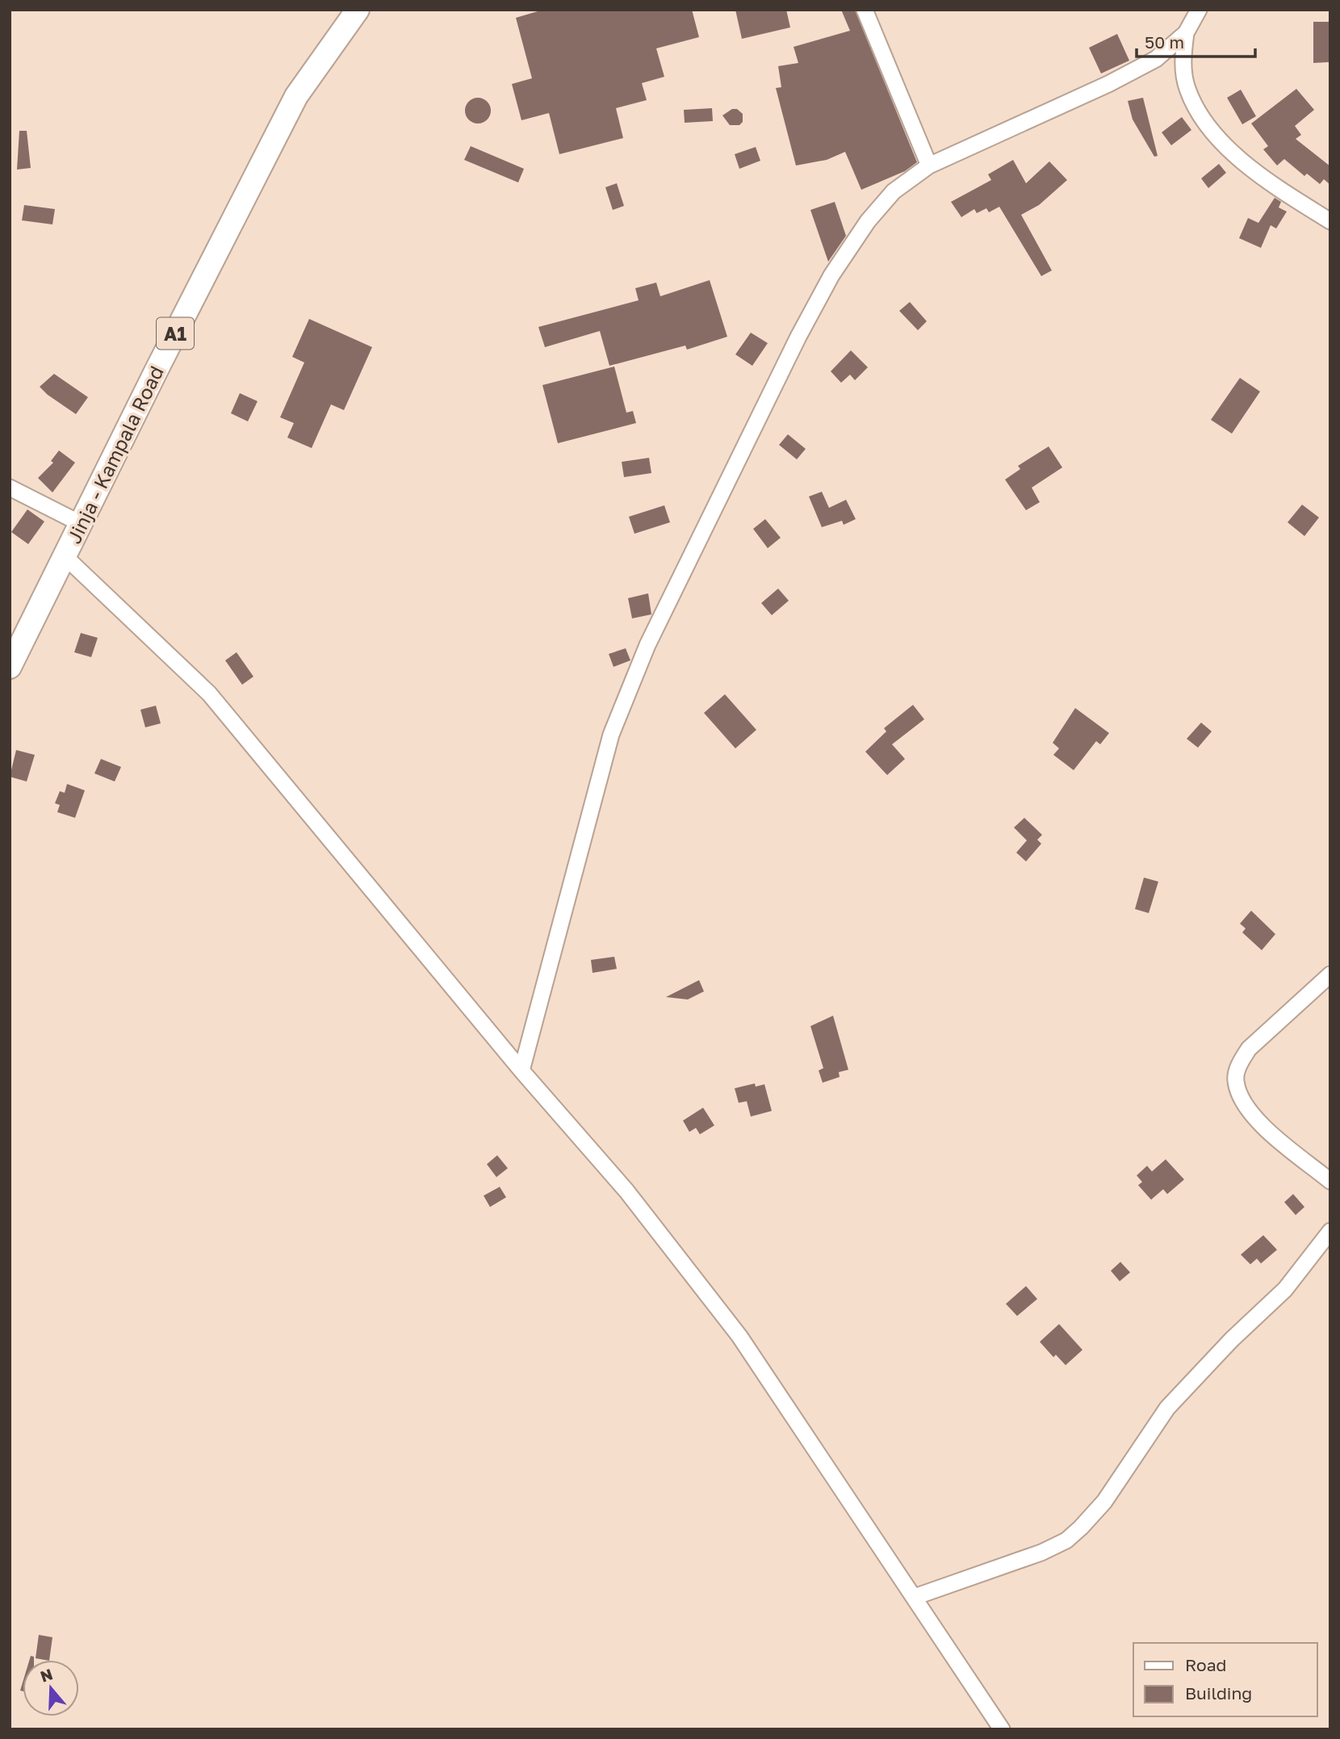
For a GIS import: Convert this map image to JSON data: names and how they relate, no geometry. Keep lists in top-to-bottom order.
{
  "streets": {
    "highway": ["A1", "Jinja - Kampala Road"]
  },
  "legend": ["Road", "Building"],
  "scale_bar": "50 m",
  "north": "top"
}
